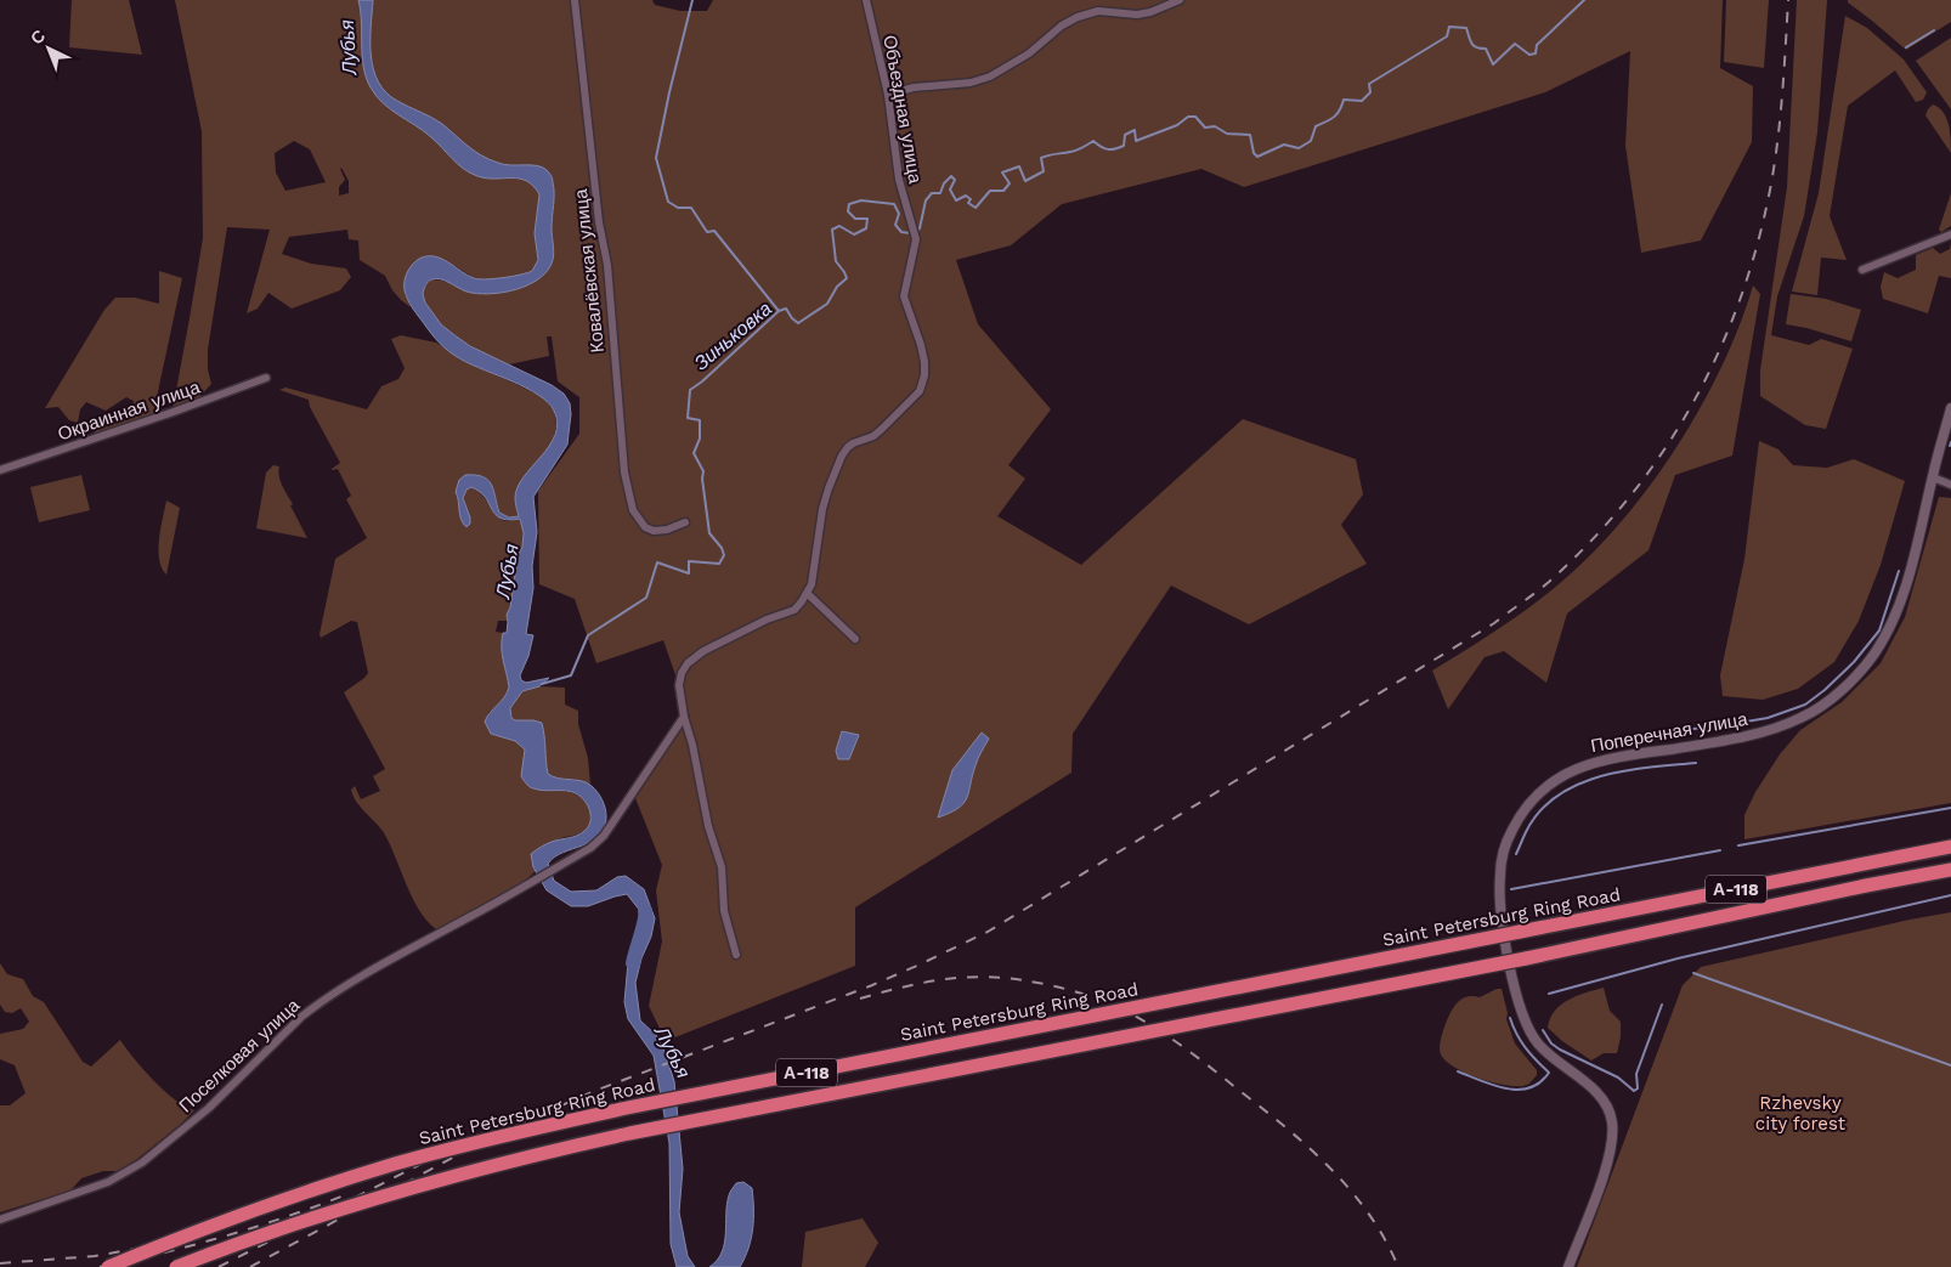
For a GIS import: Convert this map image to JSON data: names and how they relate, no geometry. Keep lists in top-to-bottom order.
{
  "streets": {
    "highway": ["А-118", "Saint Petersburg Ring Road"],
    "street": [
      "Объездная улица",
      "Ковалёвская улица",
      "Окраинная улица",
      "Поперечная улица",
      "Поселковая улица"
    ]
  },
  "water": ["Лубья", "Зиньковка"],
  "parks": ["Rzhevsky city forest"],
  "north": "top left"
}
